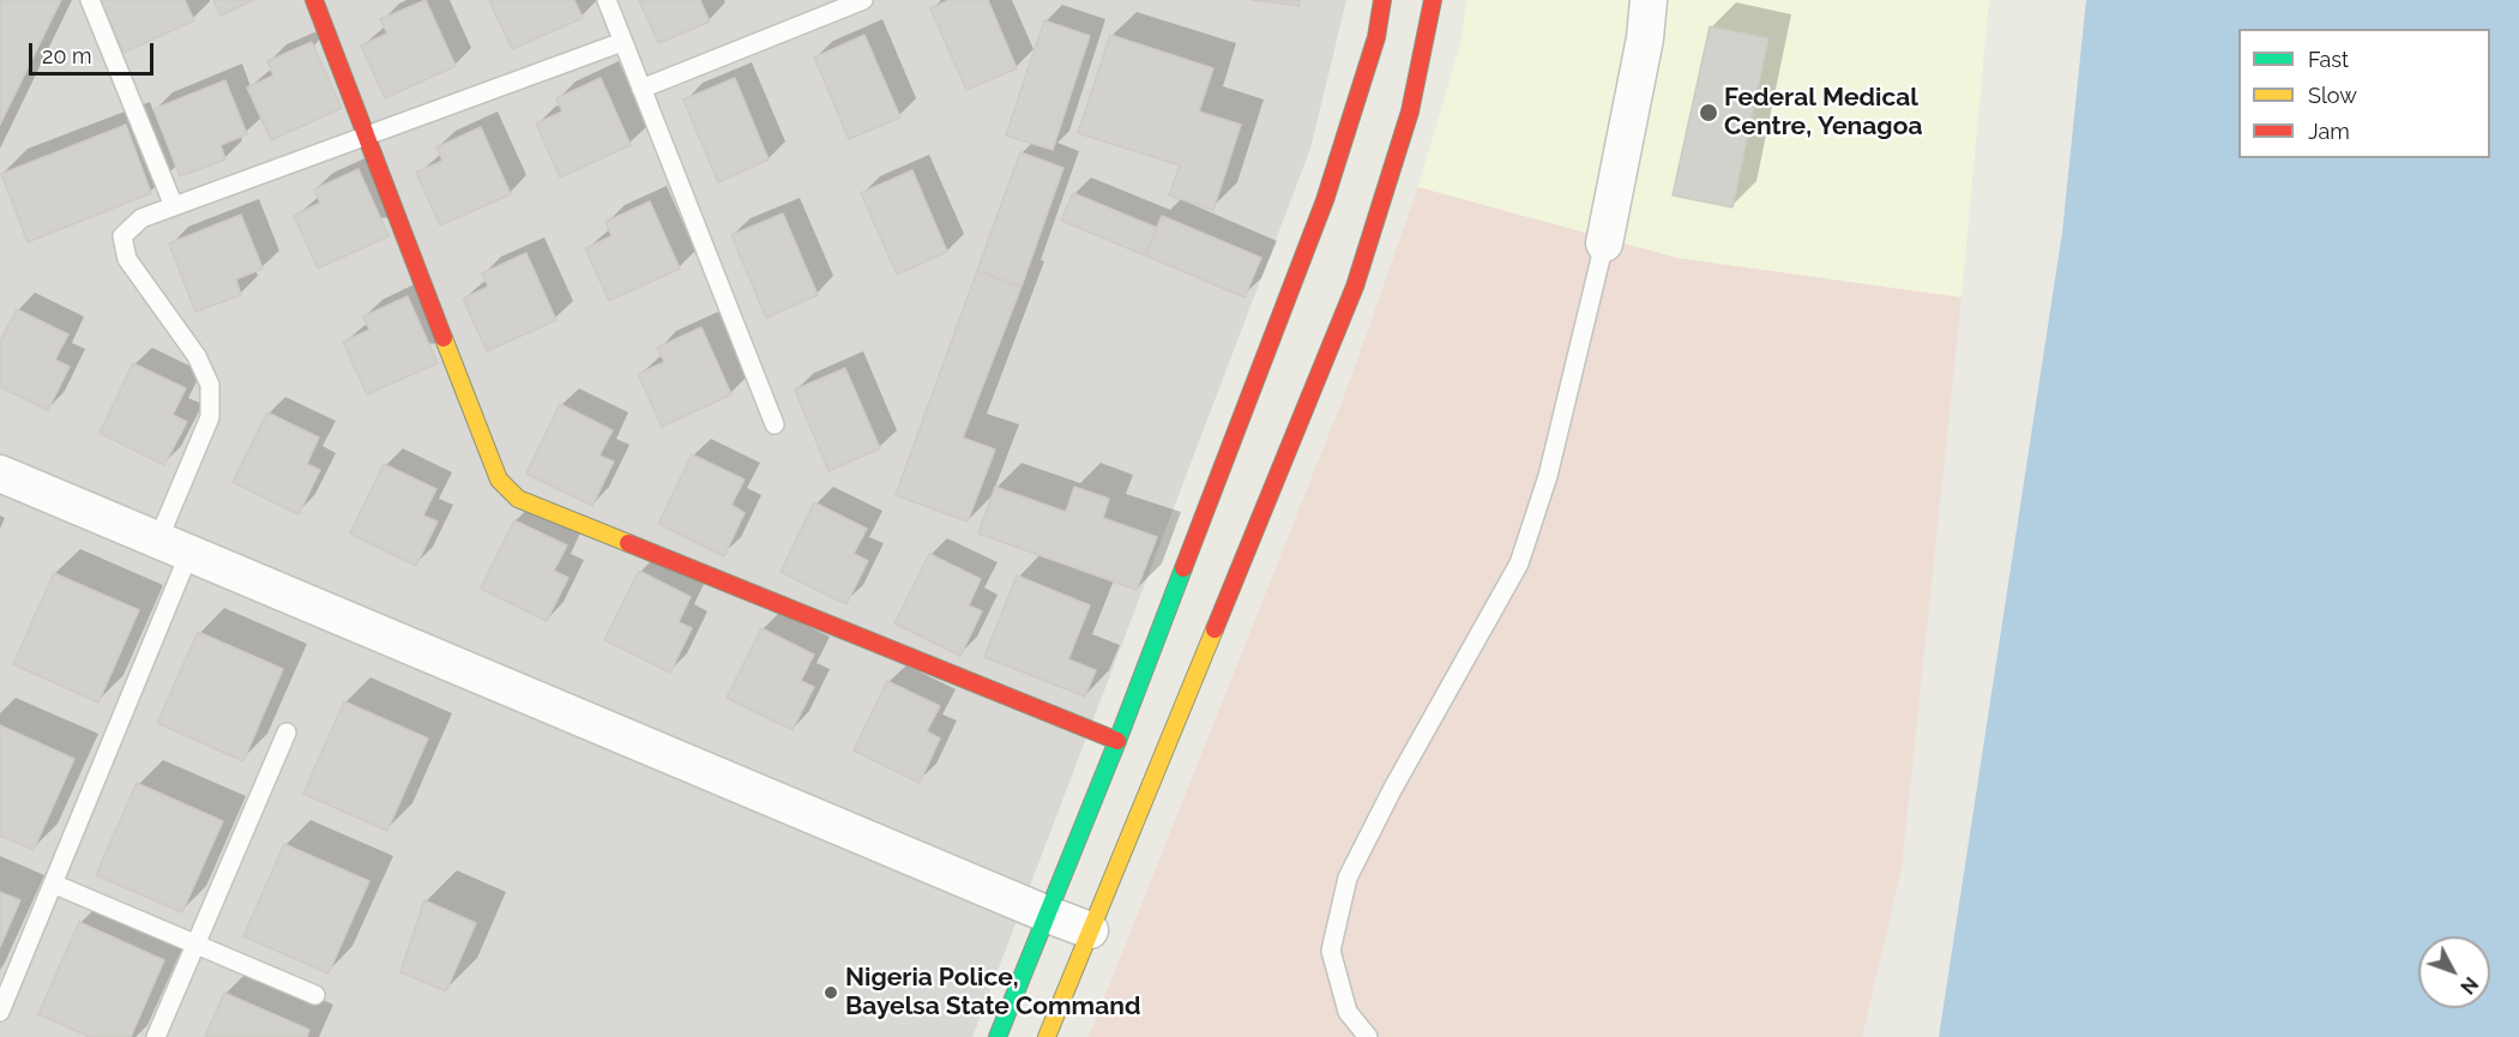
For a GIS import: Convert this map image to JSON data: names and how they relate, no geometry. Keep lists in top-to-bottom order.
{
  "places": ["Federal Medical Centre, Yenagoa", "Nigeria Police, Bayelsa State Command"],
  "legend": ["Fast", "Slow", "Jam"],
  "scale_bar": "20 m",
  "north": "bottom right"
}
